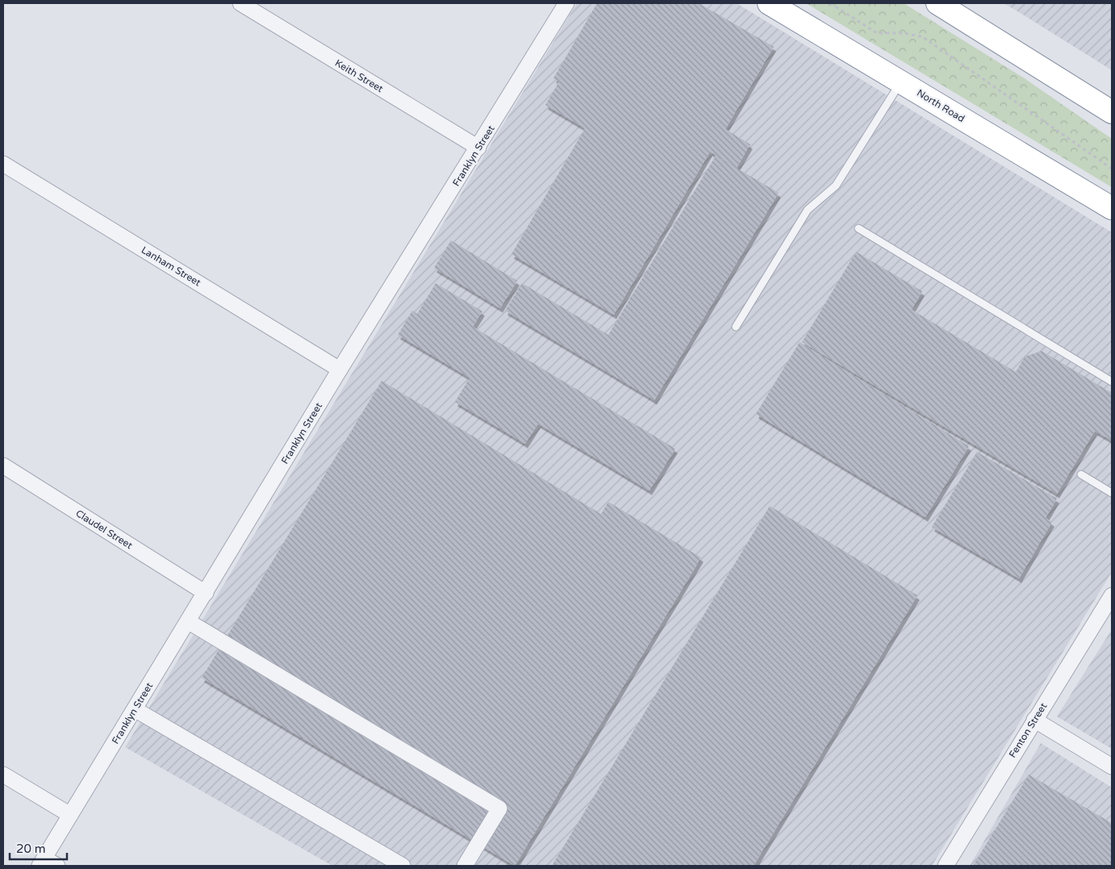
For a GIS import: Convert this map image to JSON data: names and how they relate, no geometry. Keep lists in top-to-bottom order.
{
  "streets": {
    "highway": ["North Road"],
    "street": [
      "Keith Street",
      "Franklyn Street",
      "Lanham Street",
      "Claudel Street",
      "Fenton Street"
    ]
  },
  "crossings": [
    ["Keith Street", "Franklyn Street"],
    ["Franklyn Street", "Lanham Street"],
    ["Franklyn Street", "Claudel Street"]
  ],
  "scale_bar": "20 m"
}
